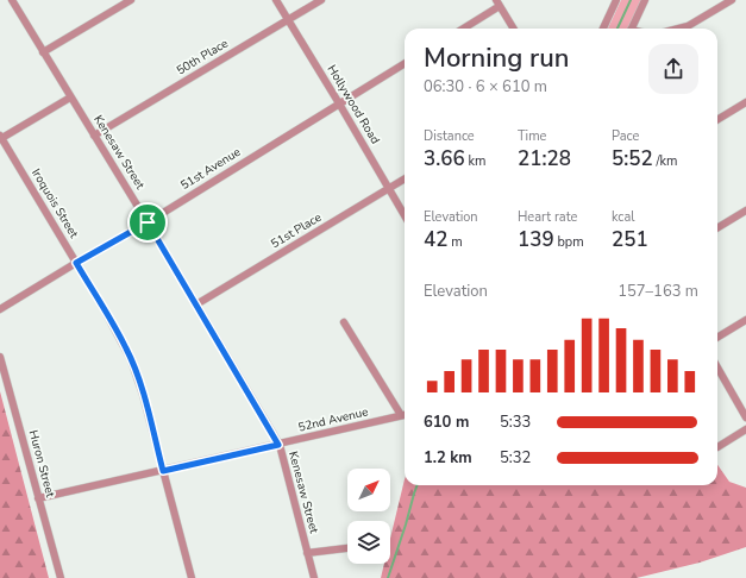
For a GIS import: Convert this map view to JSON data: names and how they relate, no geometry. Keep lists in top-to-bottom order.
{
  "streets": {
    "street": [
      "50th Place",
      "Hollywood Road",
      "Kenesaw Street",
      "51st Avenue",
      "Iroquois Street",
      "51st Place",
      "52nd Avenue",
      "Huron Street"
    ]
  },
  "crossings": [
    ["50th Place", "Hollywood Road"],
    ["50th Place", "Kenesaw Street"],
    ["Hollywood Road", "51st Avenue"],
    ["Hollywood Road", "51st Place"],
    ["Kenesaw Street", "51st Avenue"],
    ["Kenesaw Street", "51st Place"],
    ["Kenesaw Street", "52nd Avenue"],
    ["51st Avenue", "Iroquois Street"],
    ["Iroquois Street", "52nd Avenue"],
    ["52nd Avenue", "Huron Street"]
  ],
  "north": "top right",
  "page": {
    "heading": ["Morning run", "06:30 · 6 × 610 m"],
    "stats": [
      ["Distance", "3.66 km"],
      ["Time", "21:28"],
      ["Pace", "5:52 /km"],
      ["Elevation", "42 m"],
      ["Heart rate", "139 bpm"],
      ["kcal", "251"]
    ],
    "chart": ["Elevation", "157–163 m"],
    "list": [
      {
        "name": "610 m",
        "note": "5:33"
      },
      {
        "name": "1.2 km",
        "note": "5:32"
      }
    ]
  }
}
